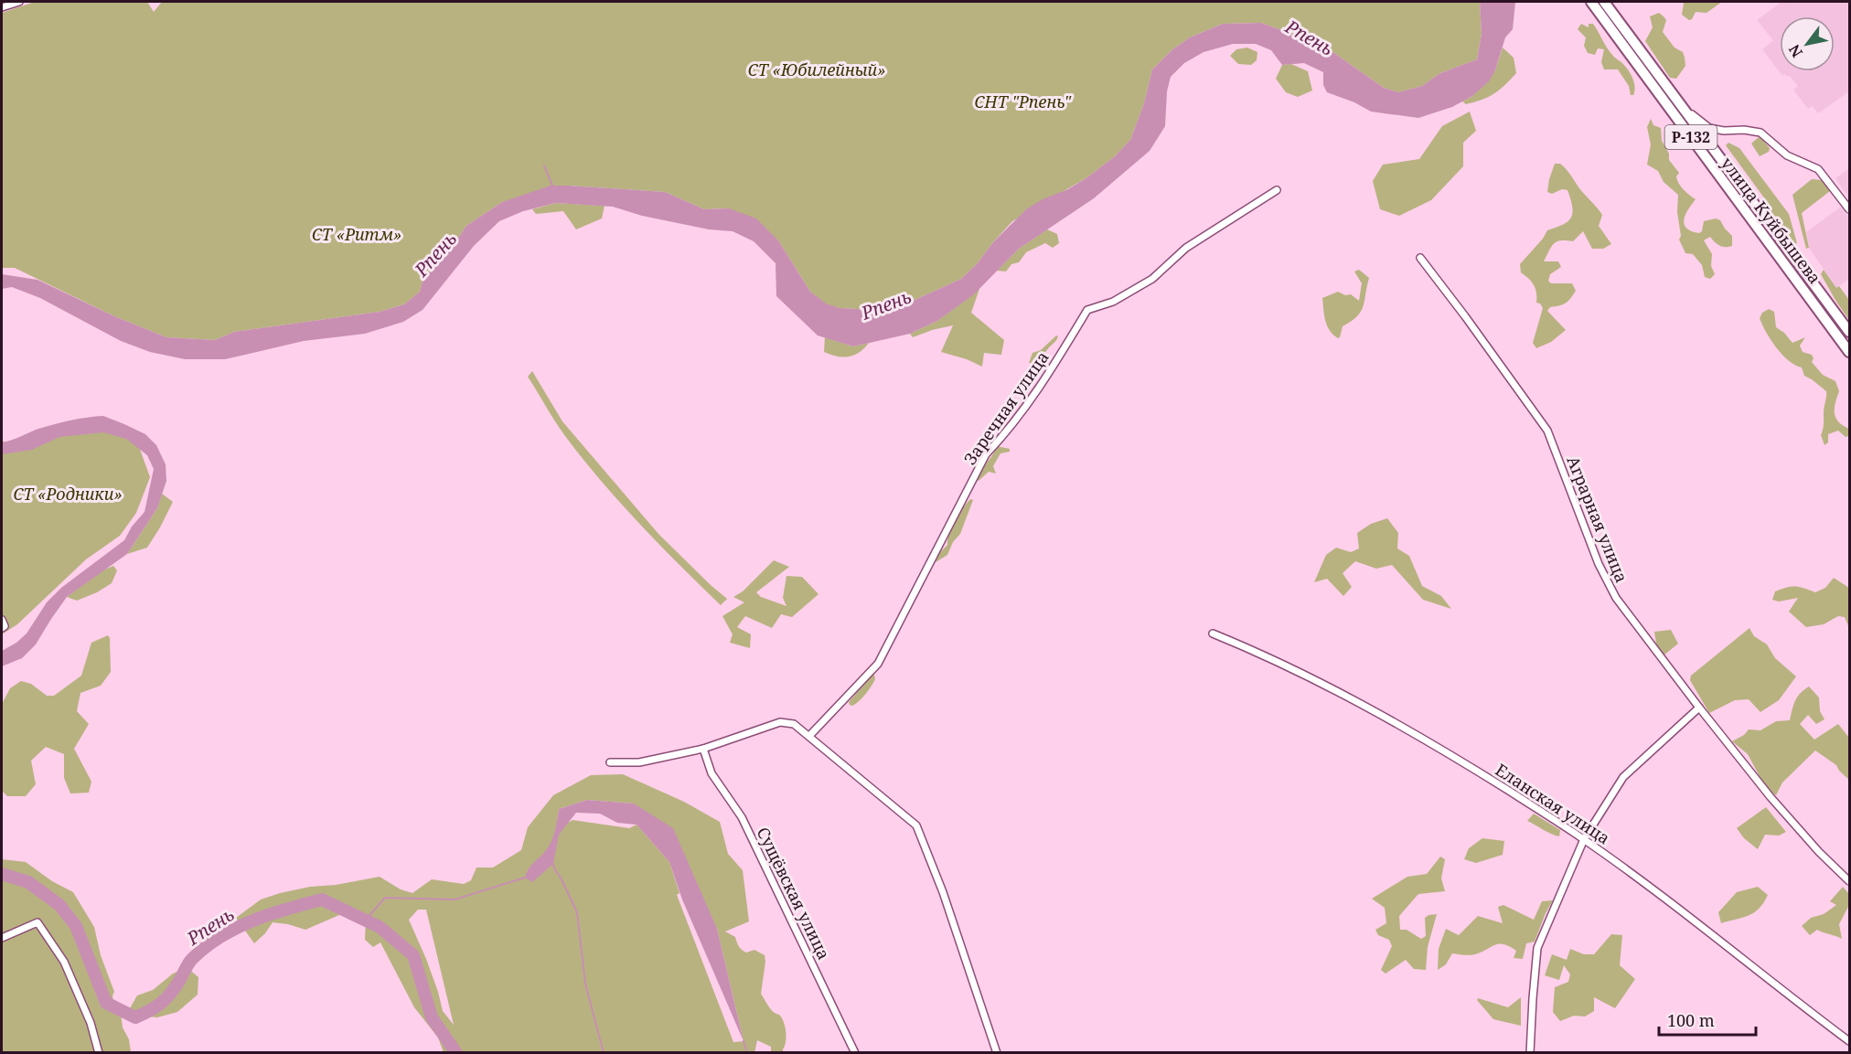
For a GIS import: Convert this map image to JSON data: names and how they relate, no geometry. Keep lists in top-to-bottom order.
{
  "streets": {
    "highway": ["Р-132", "улица Куйбышева"],
    "street": [
      "Заречная улица",
      "Аграрная улица",
      "Еланская улица",
      "Сущёвская улица"
    ]
  },
  "water": ["Рпень"],
  "parks": [
    "СТ «Юбилейный»",
    "СНТ \"Рпень\"",
    "СТ «Ритм»",
    "СТ «Родники»"
  ],
  "scale_bar": "100 m",
  "north": "bottom left"
}
